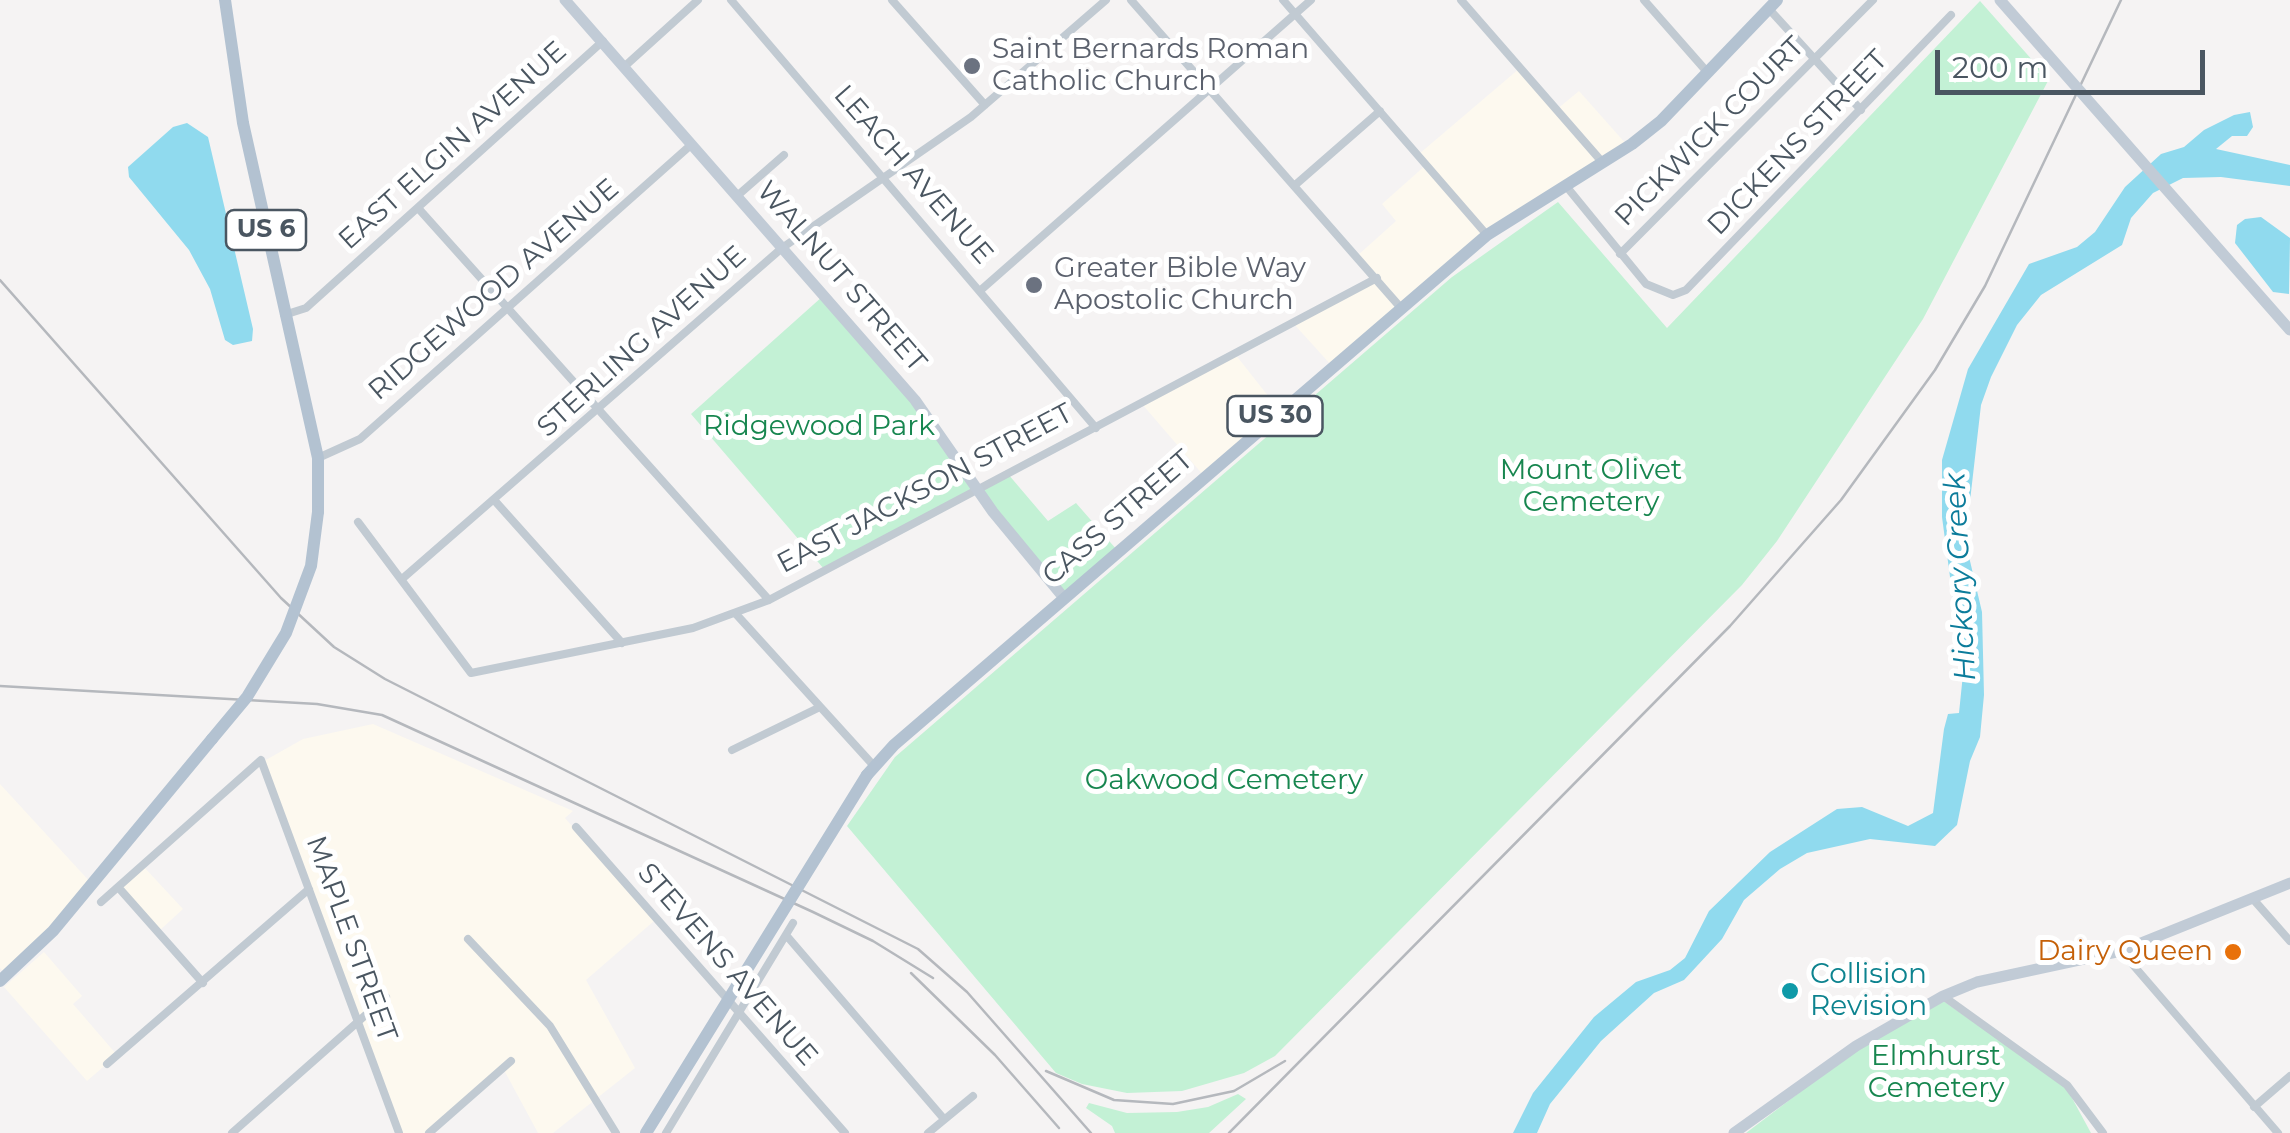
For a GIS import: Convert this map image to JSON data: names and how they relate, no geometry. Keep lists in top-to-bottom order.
{
  "streets": {
    "main road": ["US 6", "US 30", "CASS STREET"],
    "street": [
      "PICKWICK COURT",
      "DICKENS STREET",
      "EAST ELGIN AVENUE",
      "LEACH AVENUE",
      "WALNUT STREET",
      "RIDGEWOOD AVENUE",
      "STERLING AVENUE",
      "EAST JACKSON STREET",
      "MAPLE STREET",
      "STEVENS AVENUE"
    ]
  },
  "crossings": [
    ["PICKWICK COURT", "DICKENS STREET"],
    ["EAST ELGIN AVENUE", "US 6"],
    ["EAST ELGIN AVENUE", "WALNUT STREET"],
    ["LEACH AVENUE", "STERLING AVENUE"],
    ["LEACH AVENUE", "EAST JACKSON STREET"],
    ["US 6", "RIDGEWOOD AVENUE"],
    ["WALNUT STREET", "RIDGEWOOD AVENUE"],
    ["WALNUT STREET", "STERLING AVENUE"],
    ["WALNUT STREET", "EAST JACKSON STREET"],
    ["WALNUT STREET", "CASS STREET"],
    ["STERLING AVENUE", "EAST JACKSON STREET"]
  ],
  "water": ["Hickory Creek"],
  "parks": [
    "Ridgewood Park",
    "Mount Olivet Cemetery",
    "Oakwood Cemetery",
    "Elmhurst Cemetery"
  ],
  "places": [
    "Saint Bernards Roman Catholic Church",
    "Greater Bible Way Apostolic Church",
    "Dairy Queen",
    "Collision Revision"
  ],
  "scale_bar": "200 m"
}
